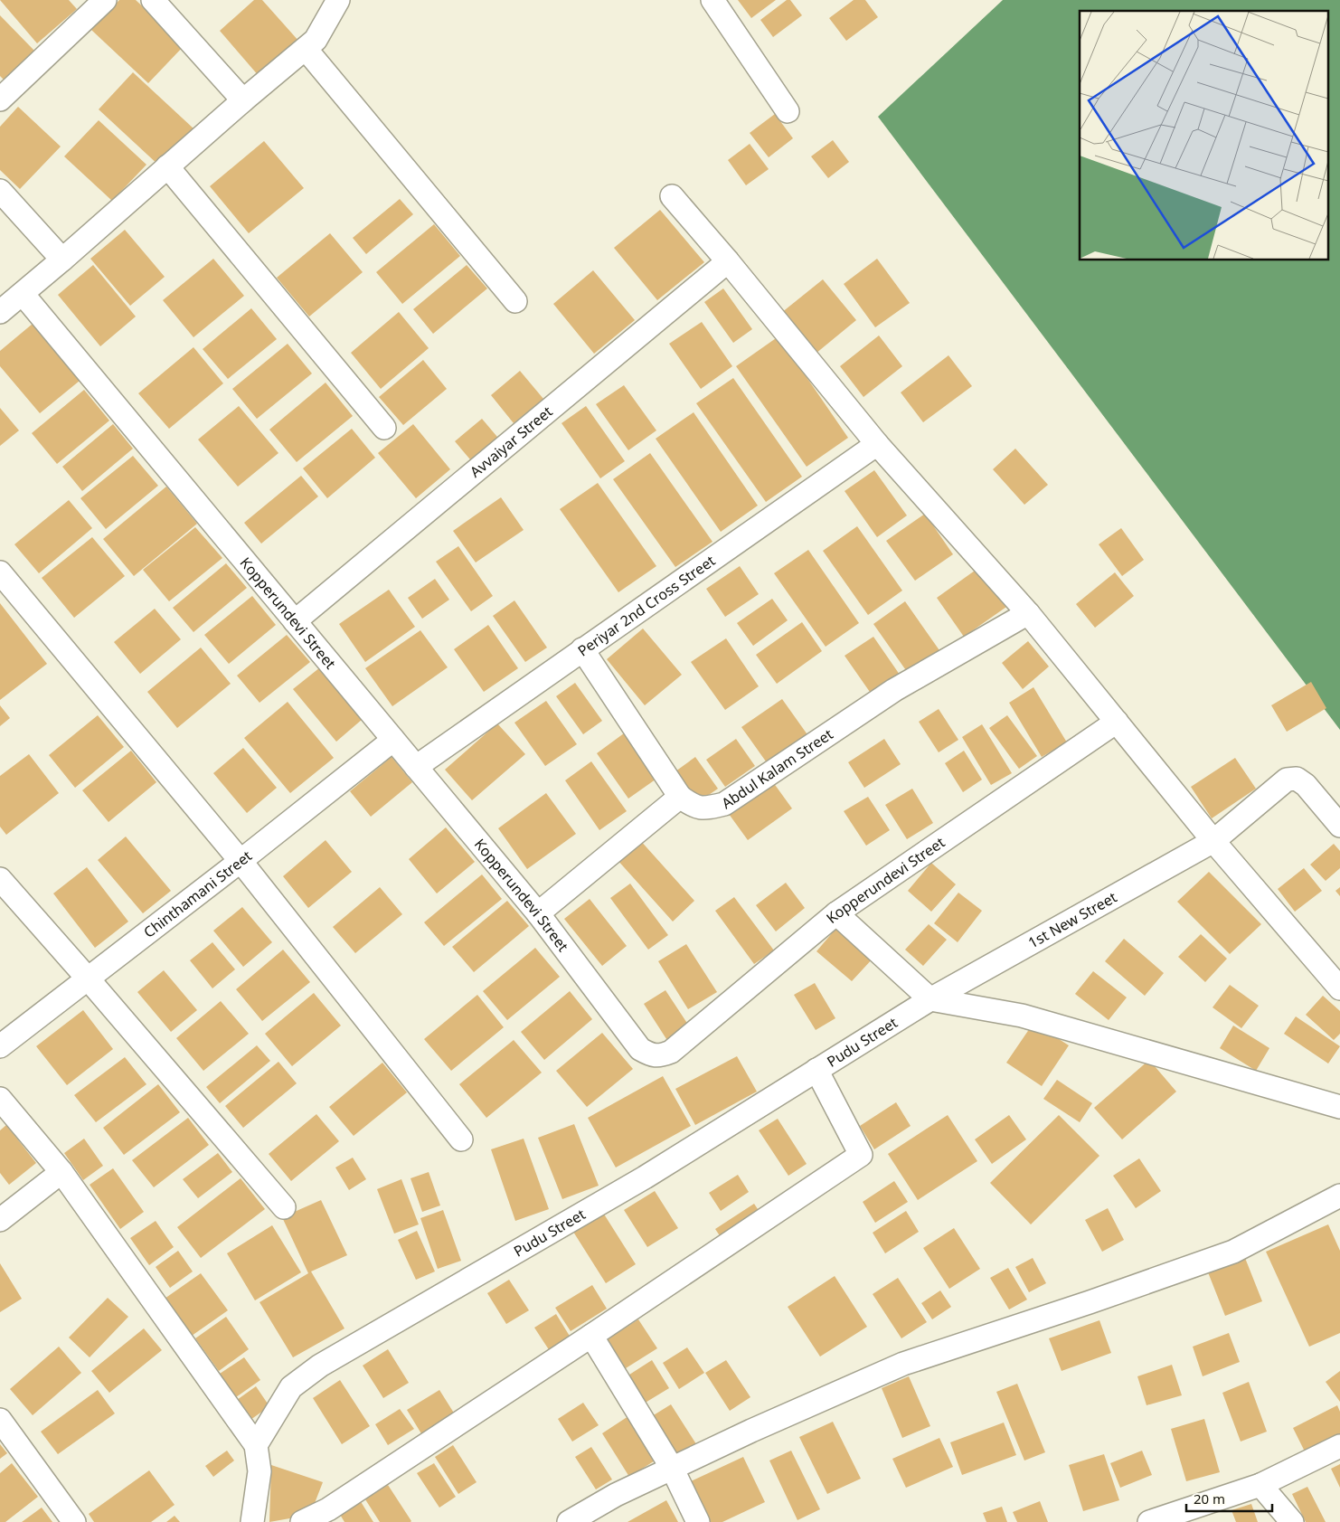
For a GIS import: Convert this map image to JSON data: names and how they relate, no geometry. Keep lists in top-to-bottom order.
{
  "streets": {
    "street": [
      "Avvaiyar Street",
      "Periyar 2nd Cross Street",
      "Kopperundevi Street",
      "Abdul Kalam Street",
      "Chinthamani Street",
      "1st New Street",
      "Pudu Street"
    ]
  },
  "crossings": [
    ["Avvaiyar Street", "Kopperundevi Street"],
    ["Periyar 2nd Cross Street", "Kopperundevi Street"],
    ["Kopperundevi Street", "Chinthamani Street"],
    ["1st New Street", "Pudu Street"]
  ],
  "scale_bar": "20 m"
}
